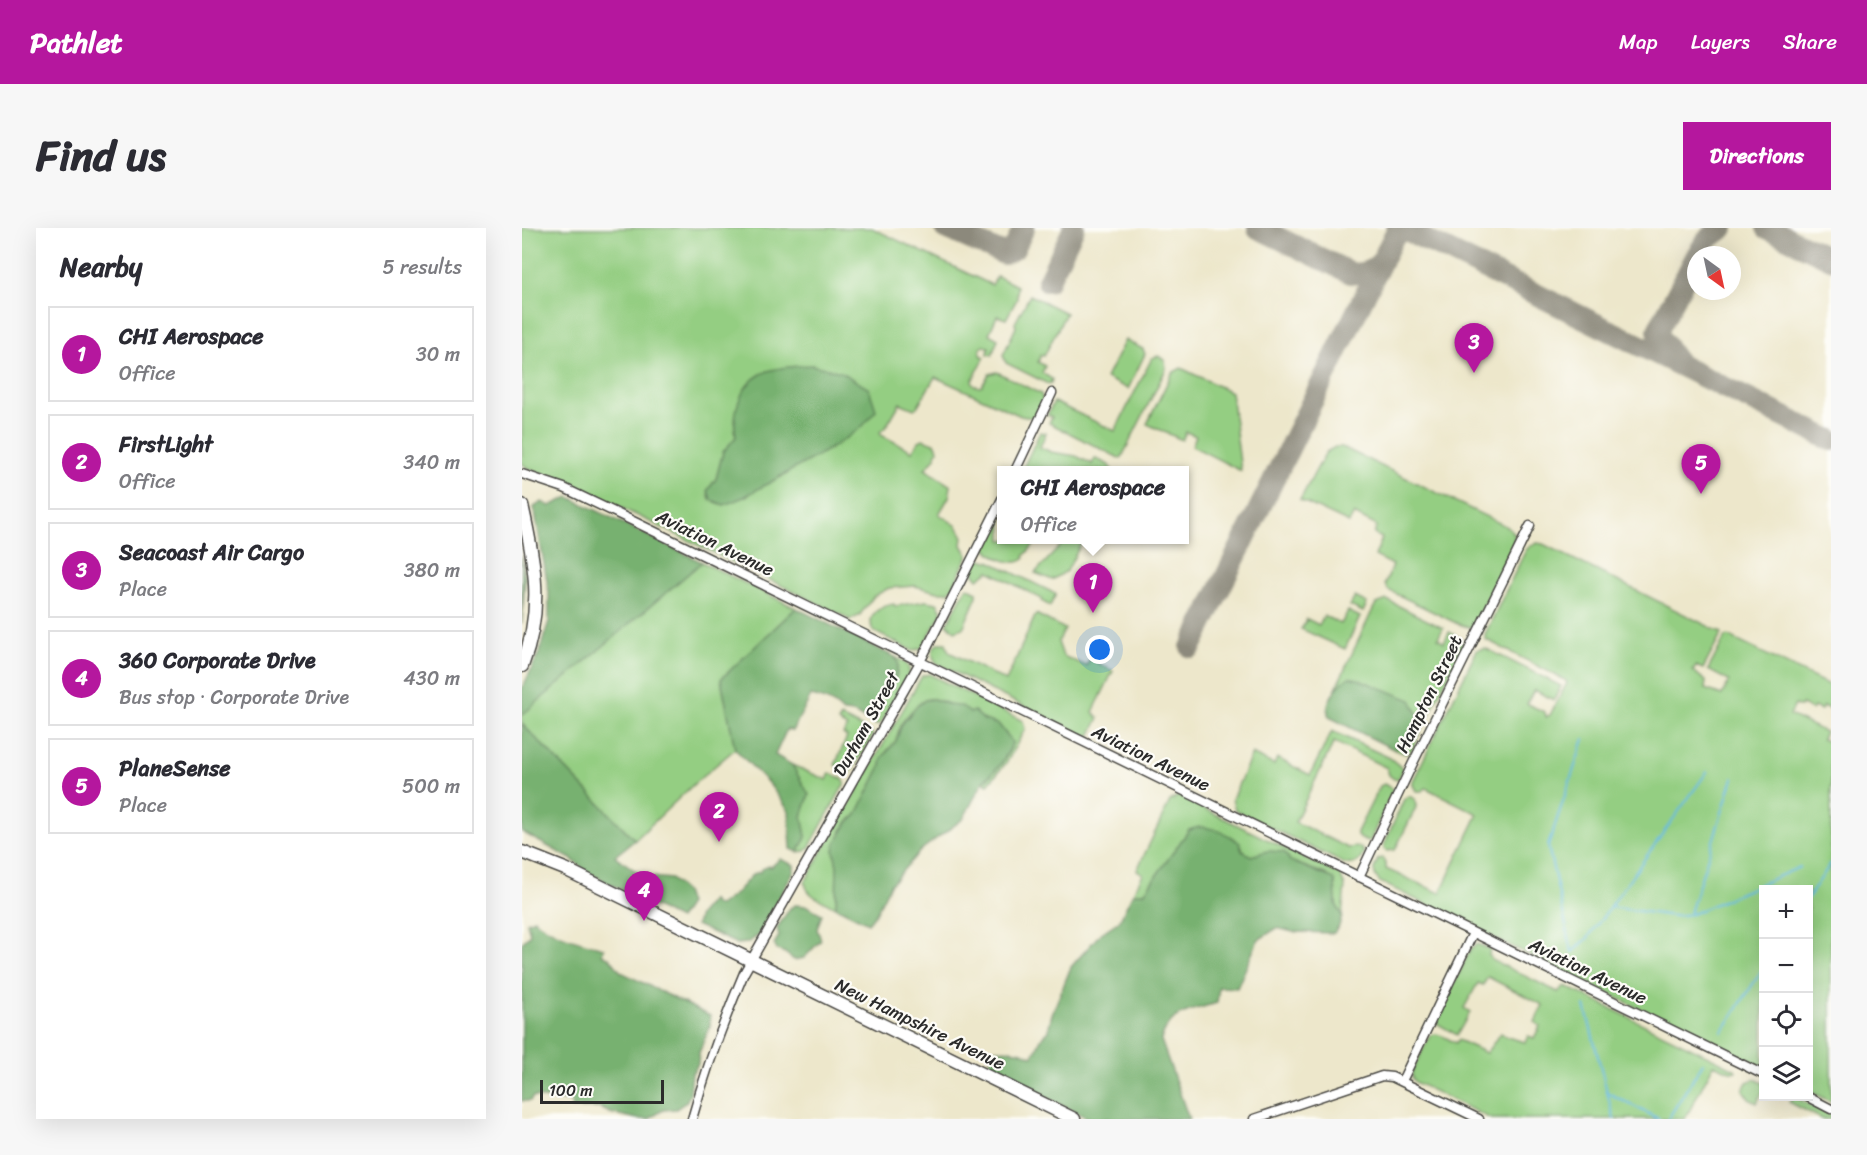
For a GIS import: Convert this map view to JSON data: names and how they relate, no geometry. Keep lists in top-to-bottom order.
{
  "streets": {
    "street": [
      "Aviation Avenue",
      "Hampton Street",
      "Durham Street",
      "New Hampshire Avenue"
    ]
  },
  "crossings": [
    ["Aviation Avenue", "Hampton Street"],
    ["Aviation Avenue", "Durham Street"],
    ["Durham Street", "New Hampshire Avenue"]
  ],
  "scale_bar": "100 m",
  "north": "bottom right",
  "page": {
    "header": "Pathlet",
    "nav": ["Map", "Layers", "Share"],
    "title": "Find us",
    "buttons": "Directions",
    "heading": ["Nearby", "5 results"],
    "list": [
      {
        "mark": "1",
        "name": "CHI Aerospace",
        "note": "Office",
        "value": "30 m"
      },
      {
        "mark": "2",
        "name": "FirstLight",
        "note": "Office",
        "value": "340 m"
      },
      {
        "mark": "3",
        "name": "Seacoast Air Cargo",
        "note": "Place",
        "value": "380 m"
      },
      {
        "mark": "4",
        "name": "360 Corporate Drive",
        "note": "Bus stop · Corporate Drive",
        "value": "430 m"
      },
      {
        "mark": "5",
        "name": "PlaneSense",
        "note": "Place",
        "value": "500 m"
      }
    ],
    "pins": [
      "3",
      "5",
      "1",
      "2",
      "4"
    ],
    "popup": ["CHI Aerospace", "Office"],
    "map_buttons": ["+", "−"],
    "scale": "100 m"
  }
}
